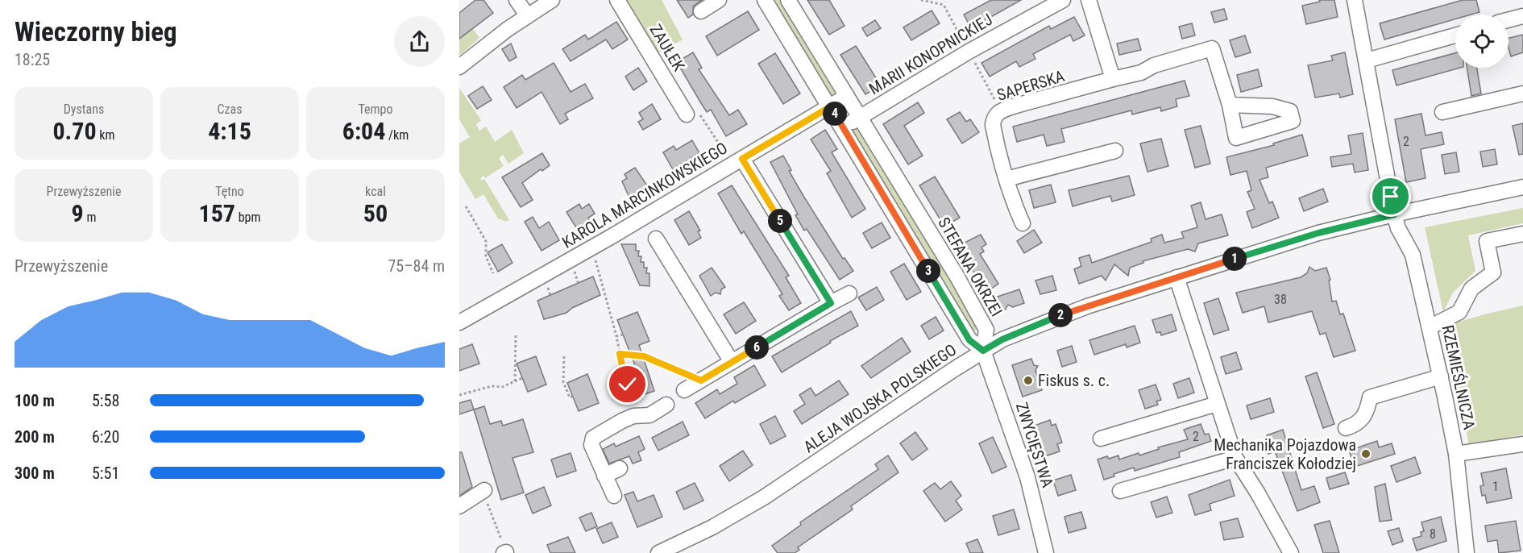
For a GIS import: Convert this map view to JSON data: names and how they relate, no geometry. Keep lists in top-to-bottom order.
{
  "streets": {
    "street": [
      "ZAUŁEK",
      "MARII KONOPNICKIEJ",
      "SAPERSKA",
      "KAROLA MARCINKOWSKIEGO",
      "STEFANA OKRZEI",
      "RZEMIEŚLNICZA",
      "ALEJA WOJSKA POLSKIEGO",
      "ZWYCIĘSTWA"
    ]
  },
  "crossings": [
    ["MARII KONOPNICKIEJ", "STEFANA OKRZEI"],
    ["KAROLA MARCINKOWSKIEGO", "STEFANA OKRZEI"],
    ["STEFANA OKRZEI", "ALEJA WOJSKA POLSKIEGO"],
    ["STEFANA OKRZEI", "ZWYCIĘSTWA"],
    ["RZEMIEŚLNICZA", "ALEJA WOJSKA POLSKIEGO"],
    ["ALEJA WOJSKA POLSKIEGO", "ZWYCIĘSTWA"]
  ],
  "places": ["Fiskus s. c.", "Mechanika Pojazdowa Franciszek Kołodziej"],
  "house_numbers": [
    "2",
    "38",
    "2",
    "1",
    "8"
  ],
  "page": {
    "heading": ["Wieczorny bieg", "18:25"],
    "stats": [
      ["Dystans", "0.70 km"],
      ["Czas", "4:15"],
      ["Tempo", "6:04 /km"],
      ["Przewyższenie", "9 m"],
      ["Tętno", "157 bpm"],
      ["kcal", "50"]
    ],
    "pins": [
      "4",
      "5",
      "1",
      "3",
      "2",
      "6"
    ],
    "chart": ["Przewyższenie", "75–84 m"],
    "list": [
      {
        "name": "100 m",
        "note": "5:58"
      },
      {
        "name": "200 m",
        "note": "6:20"
      },
      {
        "name": "300 m",
        "note": "5:51"
      }
    ]
  }
}
